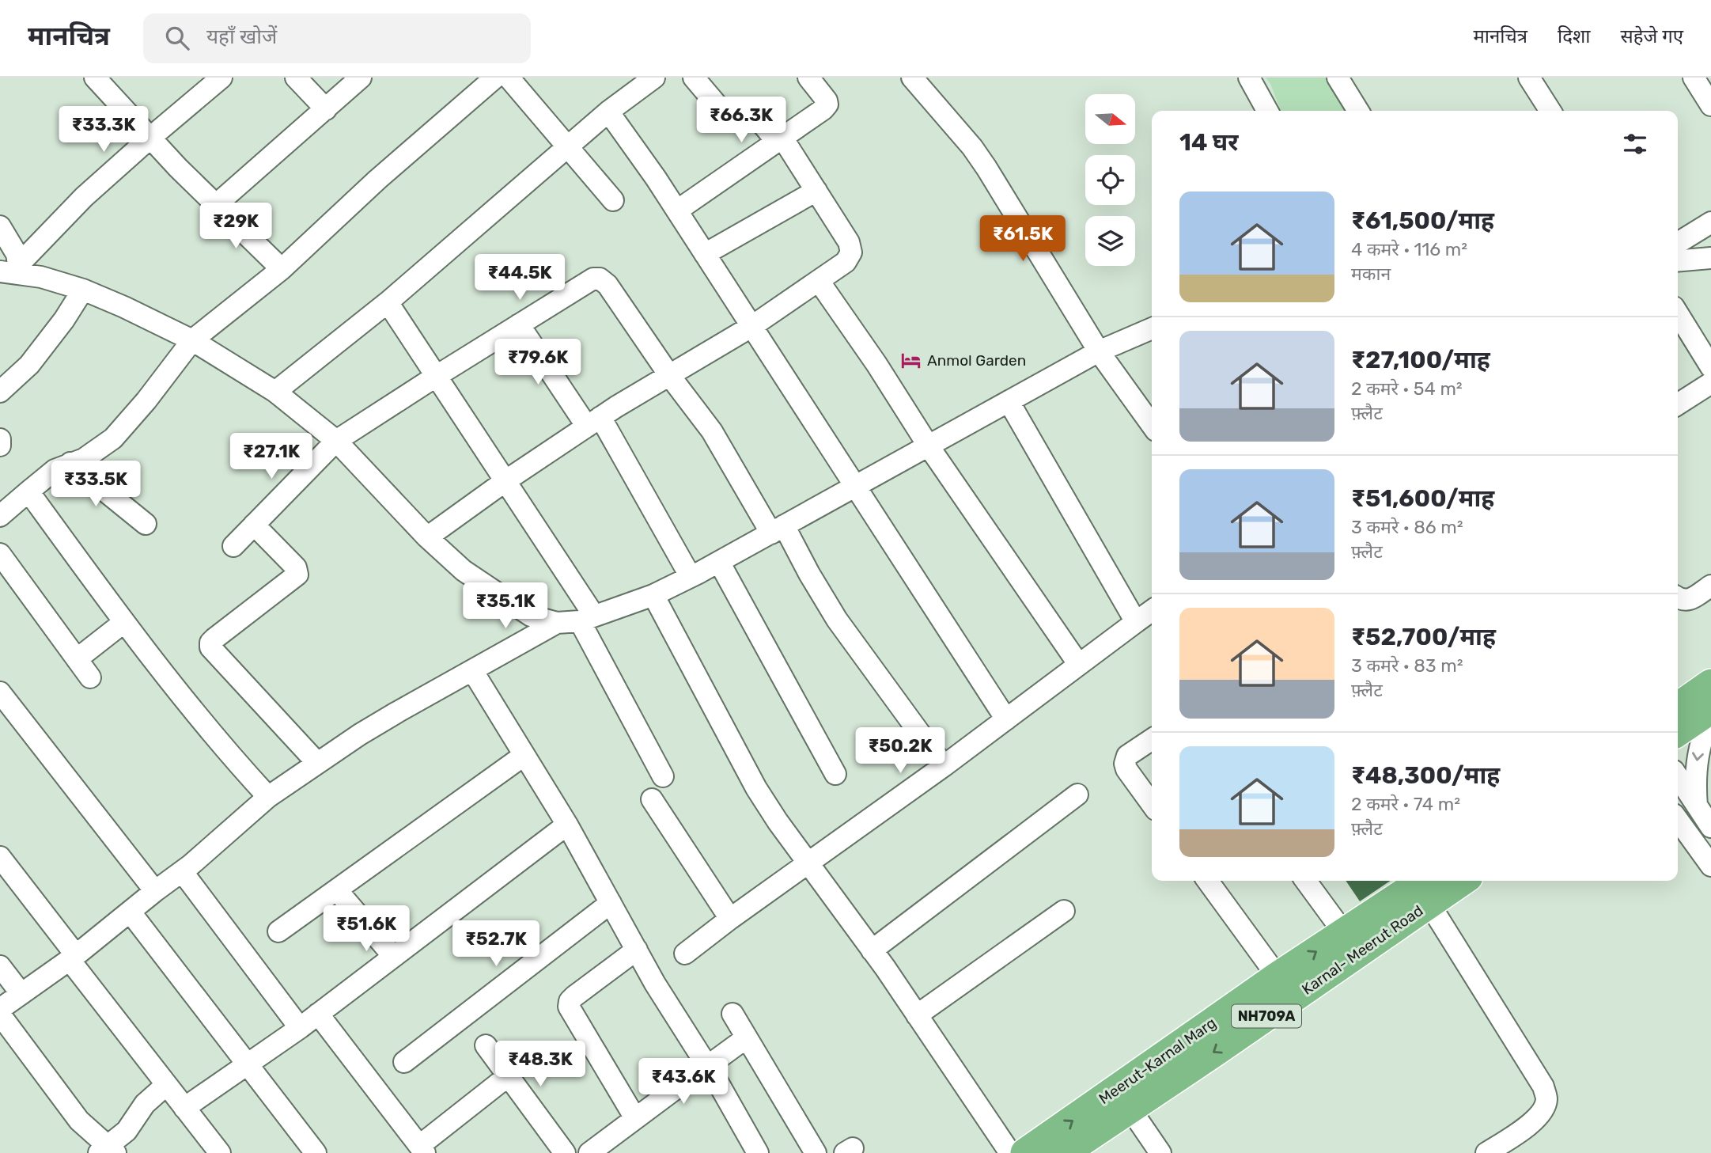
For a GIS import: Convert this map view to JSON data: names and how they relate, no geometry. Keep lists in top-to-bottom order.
{
  "streets": {
    "highway": ["Karnal- Meerut Road", "NH709A", "Meerut-Karnal Marg"]
  },
  "crossings": [
    ["Karnal- Meerut Road", "Meerut-Karnal Marg"]
  ],
  "one_way": ["Karnal- Meerut Road", "Meerut-Karnal Marg"],
  "places": {
    "hotel": ["Anmol Garden"]
  },
  "north": "right",
  "page": {
    "header": "मानचित्र",
    "search": "यहाँ खोजें",
    "nav": ["मानचित्र", "दिशा", "सहेजे गए"],
    "price": [
      "₹66.3K",
      "₹33.3K",
      "₹29K",
      "₹61.5K",
      "₹44.5K",
      "₹79.6K",
      "₹27.1K",
      "₹33.5K",
      "₹35.1K",
      "₹50.2K",
      "₹51.6K",
      "₹52.7K",
      "₹48.3K",
      "₹43.6K"
    ],
    "heading": "14 घर",
    "list": [
      {
        "name": "₹61,500/माह",
        "note": "4 कमरे · 116 m² · मकान"
      },
      {
        "name": "₹27,100/माह",
        "note": "2 कमरे · 54 m² · फ़्लैट"
      },
      {
        "name": "₹51,600/माह",
        "note": "3 कमरे · 86 m² · फ़्लैट"
      },
      {
        "name": "₹52,700/माह",
        "note": "3 कमरे · 83 m² · फ़्लैट"
      },
      {
        "name": "₹48,300/माह",
        "note": "2 कमरे · 74 m² · फ़्लैट"
      }
    ]
  }
}
